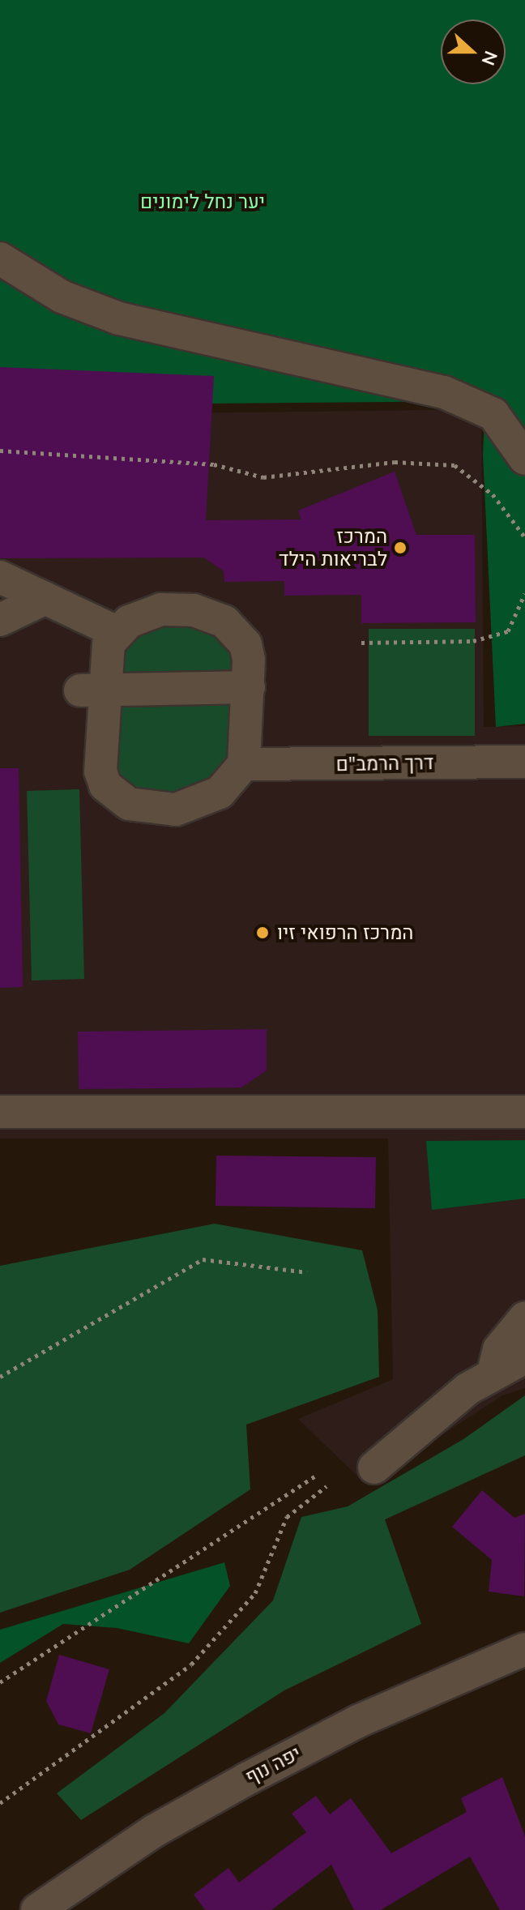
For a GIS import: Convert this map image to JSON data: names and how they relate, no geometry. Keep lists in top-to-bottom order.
{
  "streets": {
    "street": ["דרך הרמב\"ם", "יפה נוף"]
  },
  "parks": ["יער נחל לימונים"],
  "places": ["המרכז לבריאות הילד", "המרכז הרפואי זיו"],
  "north": "right"
}
